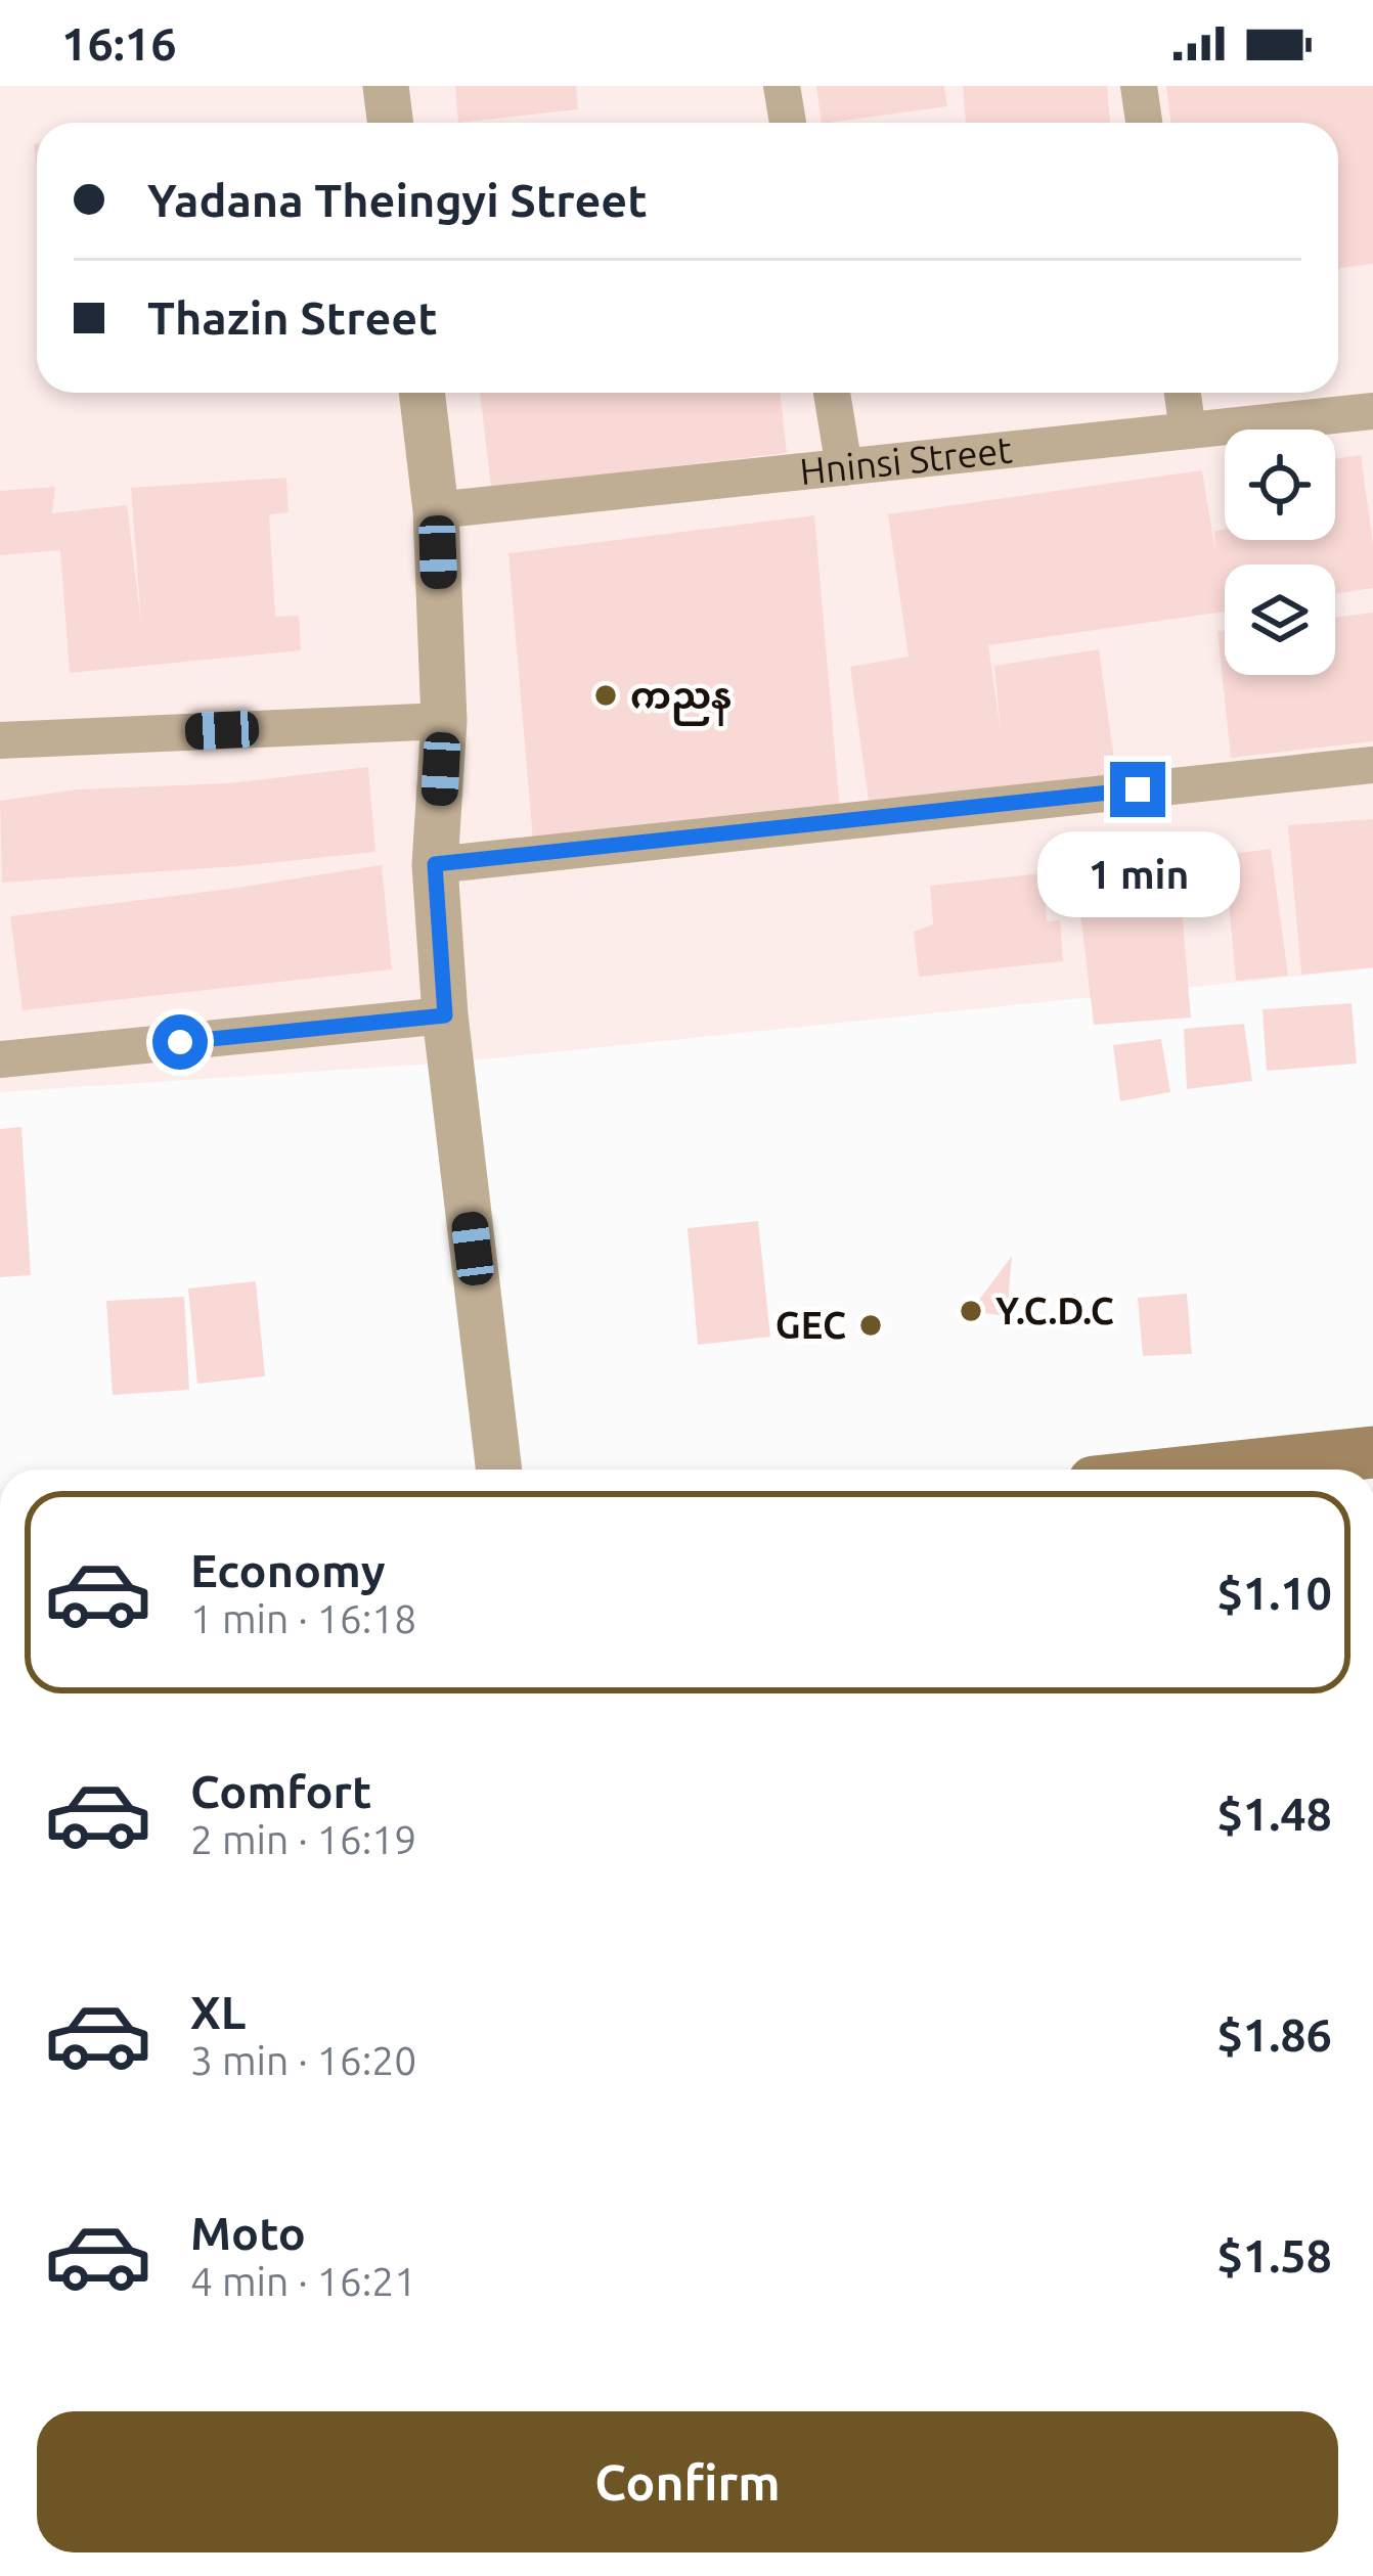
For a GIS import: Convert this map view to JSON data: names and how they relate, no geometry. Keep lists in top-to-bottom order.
{
  "streets": {
    "street": ["Hninsi Street"]
  },
  "places": ["ကညန", "Y.C.D.C", "GEC"],
  "page": {
    "status": "16:16",
    "banner": ["Yadana Theingyi Street", "Thazin Street"],
    "bubble": "1 min",
    "list": [
      {
        "name": "Economy",
        "note": "1 min · 16:18",
        "value": "$1.10"
      },
      {
        "name": "Comfort",
        "note": "2 min · 16:19",
        "value": "$1.48"
      },
      {
        "name": "XL",
        "note": "3 min · 16:20",
        "value": "$1.86"
      },
      {
        "name": "Moto",
        "note": "4 min · 16:21",
        "value": "$1.58"
      }
    ],
    "buttons": "Confirm"
  }
}
